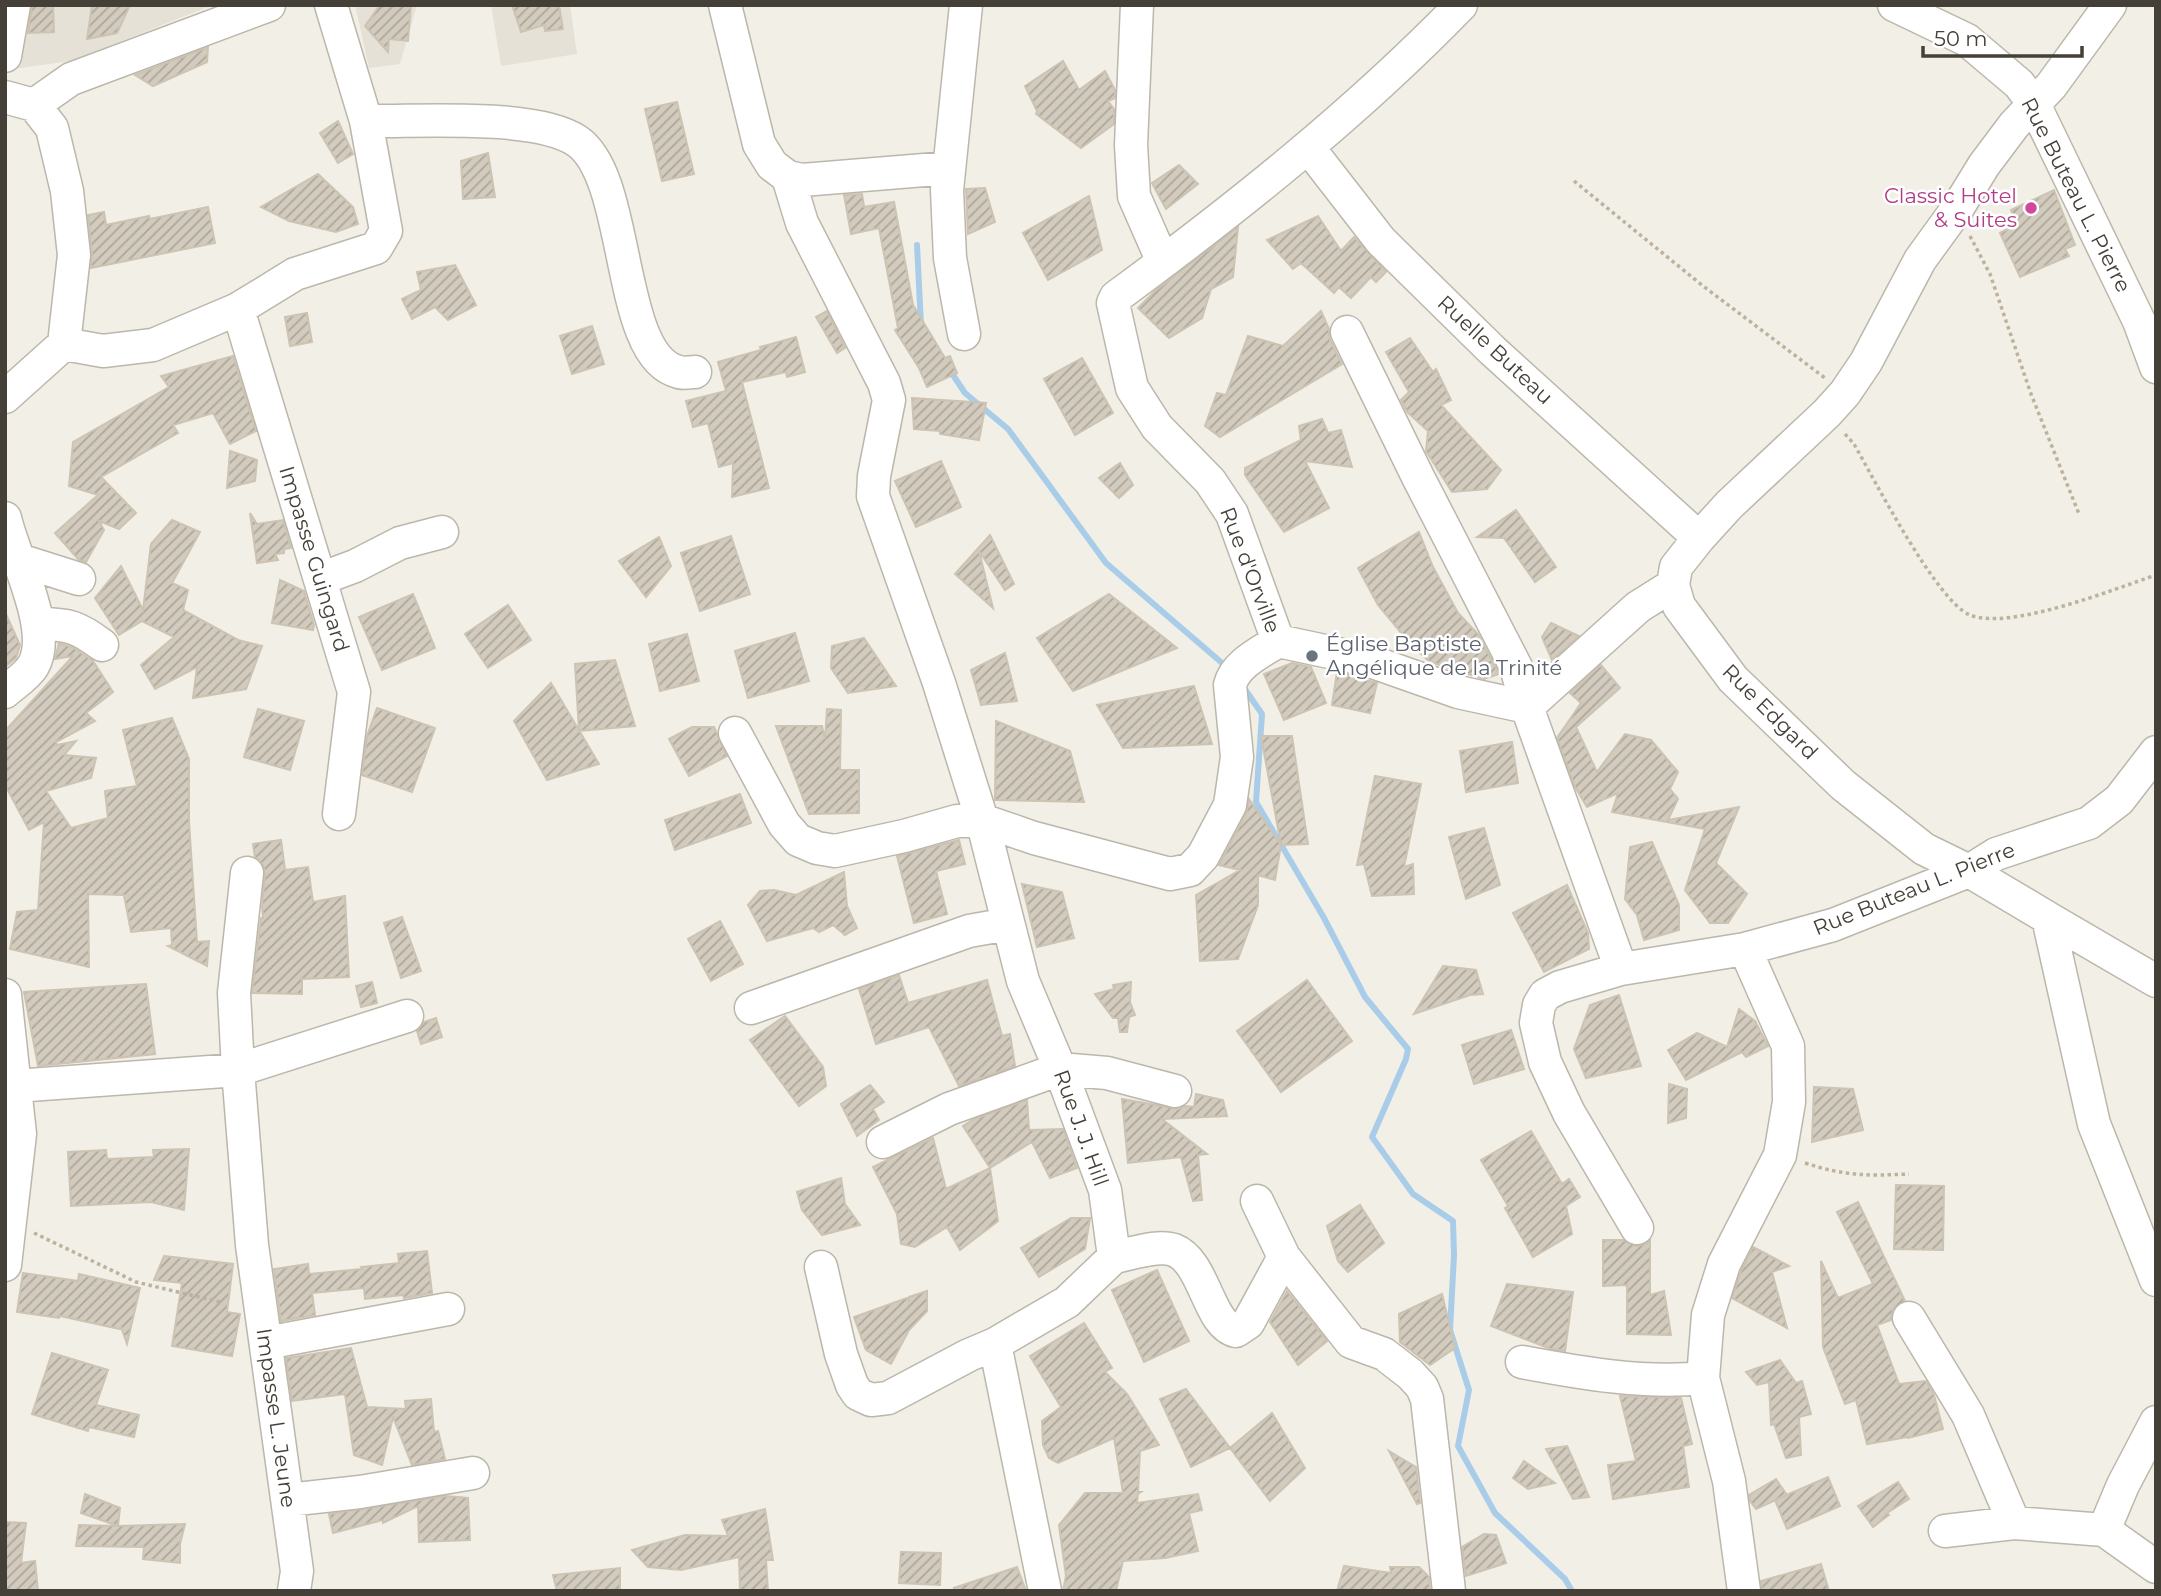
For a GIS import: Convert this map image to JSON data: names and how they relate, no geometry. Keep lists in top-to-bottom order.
{
  "streets": {
    "street": [
      "Rue Buteau L. Pierre",
      "Ruelle Buteau",
      "Impasse Guingard",
      "Rue d'Orville",
      "Rue Edgard",
      "Rue J. J. Hill",
      "Impasse L. Jeune"
    ]
  },
  "crossings": [
    ["Rue Buteau L. Pierre", "Rue Edgard"],
    ["Ruelle Buteau", "Rue d'Orville"],
    ["Rue d'Orville", "Rue J. J. Hill"]
  ],
  "places": ["Classic Hotel & Suites", "Église Baptiste Angélique de la Trinité"],
  "scale_bar": "50 m"
}
